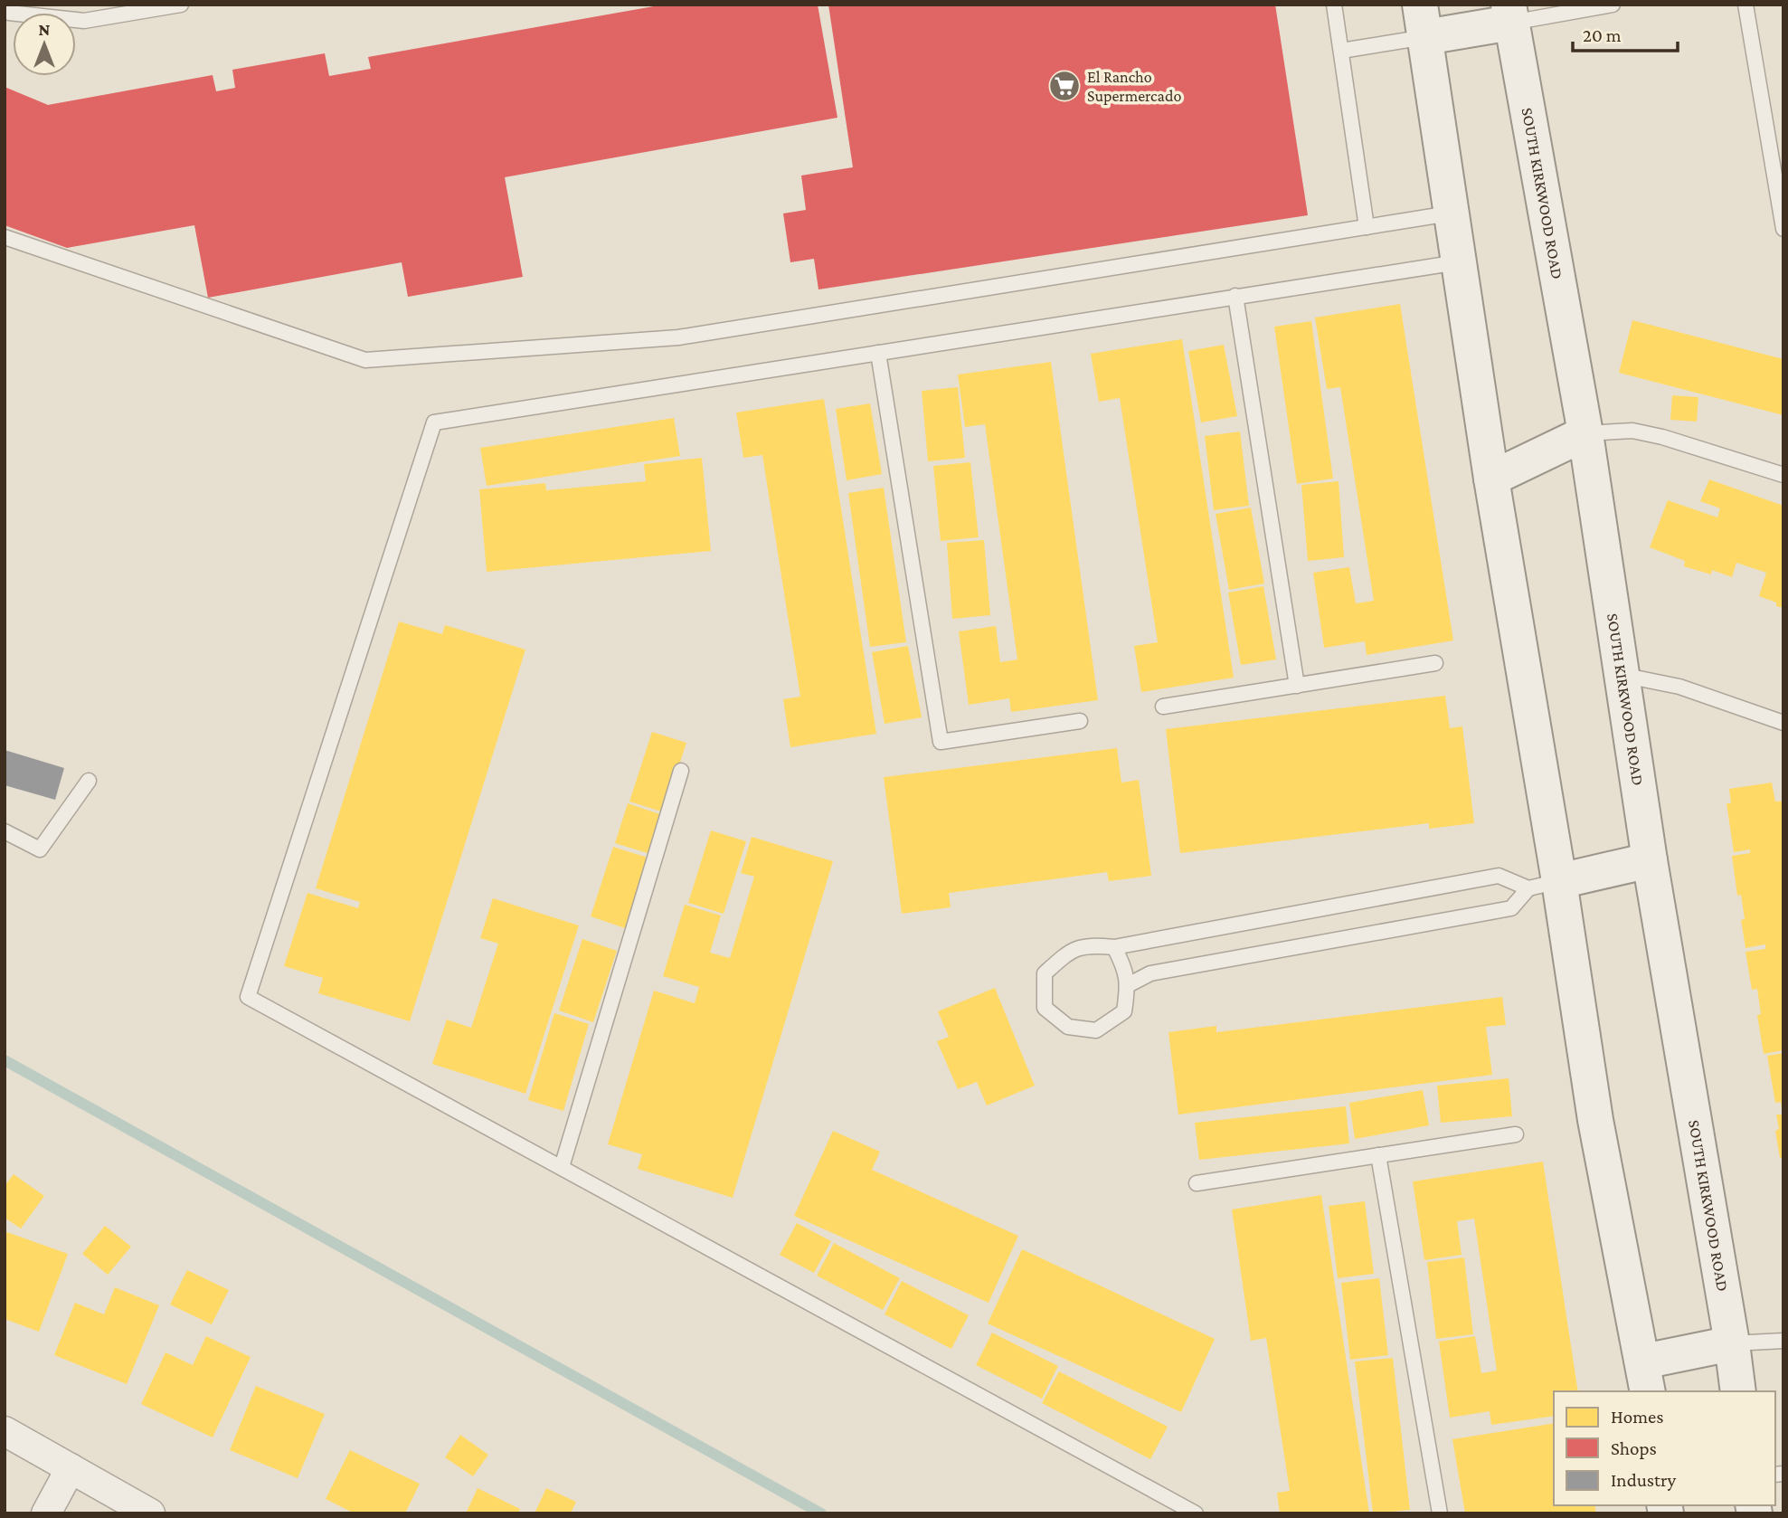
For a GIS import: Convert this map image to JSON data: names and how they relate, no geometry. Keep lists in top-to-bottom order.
{
  "streets": {
    "main road": ["SOUTH KIRKWOOD ROAD"]
  },
  "places": {
    "supermarket": ["El Rancho Supermercado"]
  },
  "legend": ["Homes", "Shops", "Industry"],
  "scale_bar": "20 m",
  "north": "top"
}
